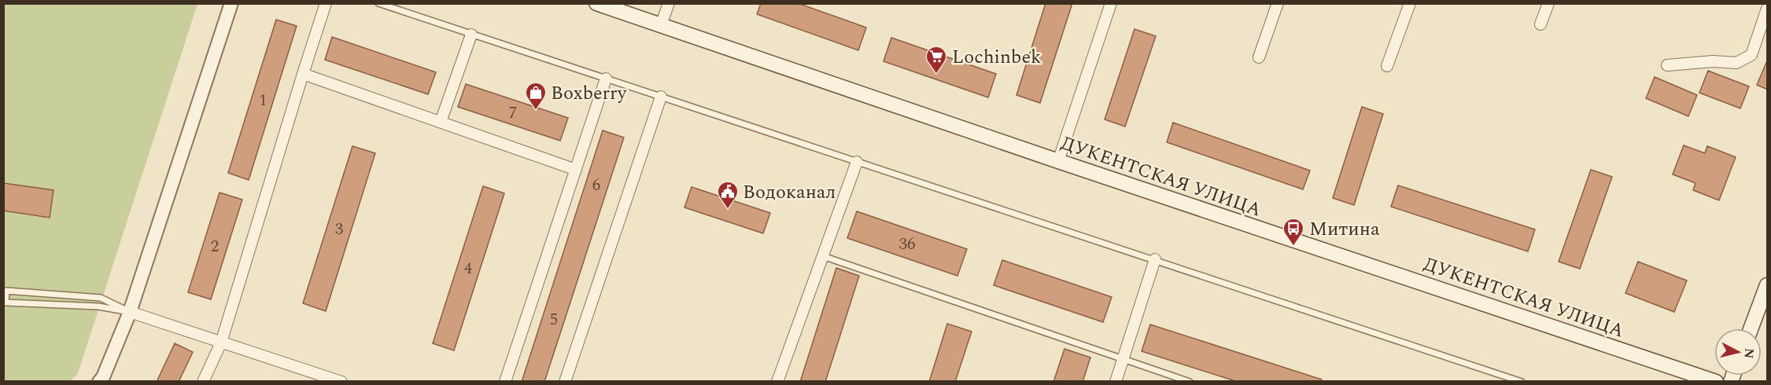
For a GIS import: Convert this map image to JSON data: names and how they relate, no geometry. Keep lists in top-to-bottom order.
{
  "streets": {
    "main road": ["ДУКЕНТСКАЯ УЛИЦА"]
  },
  "places": {
    "supermarket": ["Lochinbek"],
    "shop": ["Boxberry"],
    "public building": ["Водоканал"],
    "bus stop": ["Митина"]
  },
  "house_numbers": [
    "1",
    "7",
    "6",
    "3",
    "36",
    "2",
    "4",
    "5"
  ],
  "north": "right"
}
